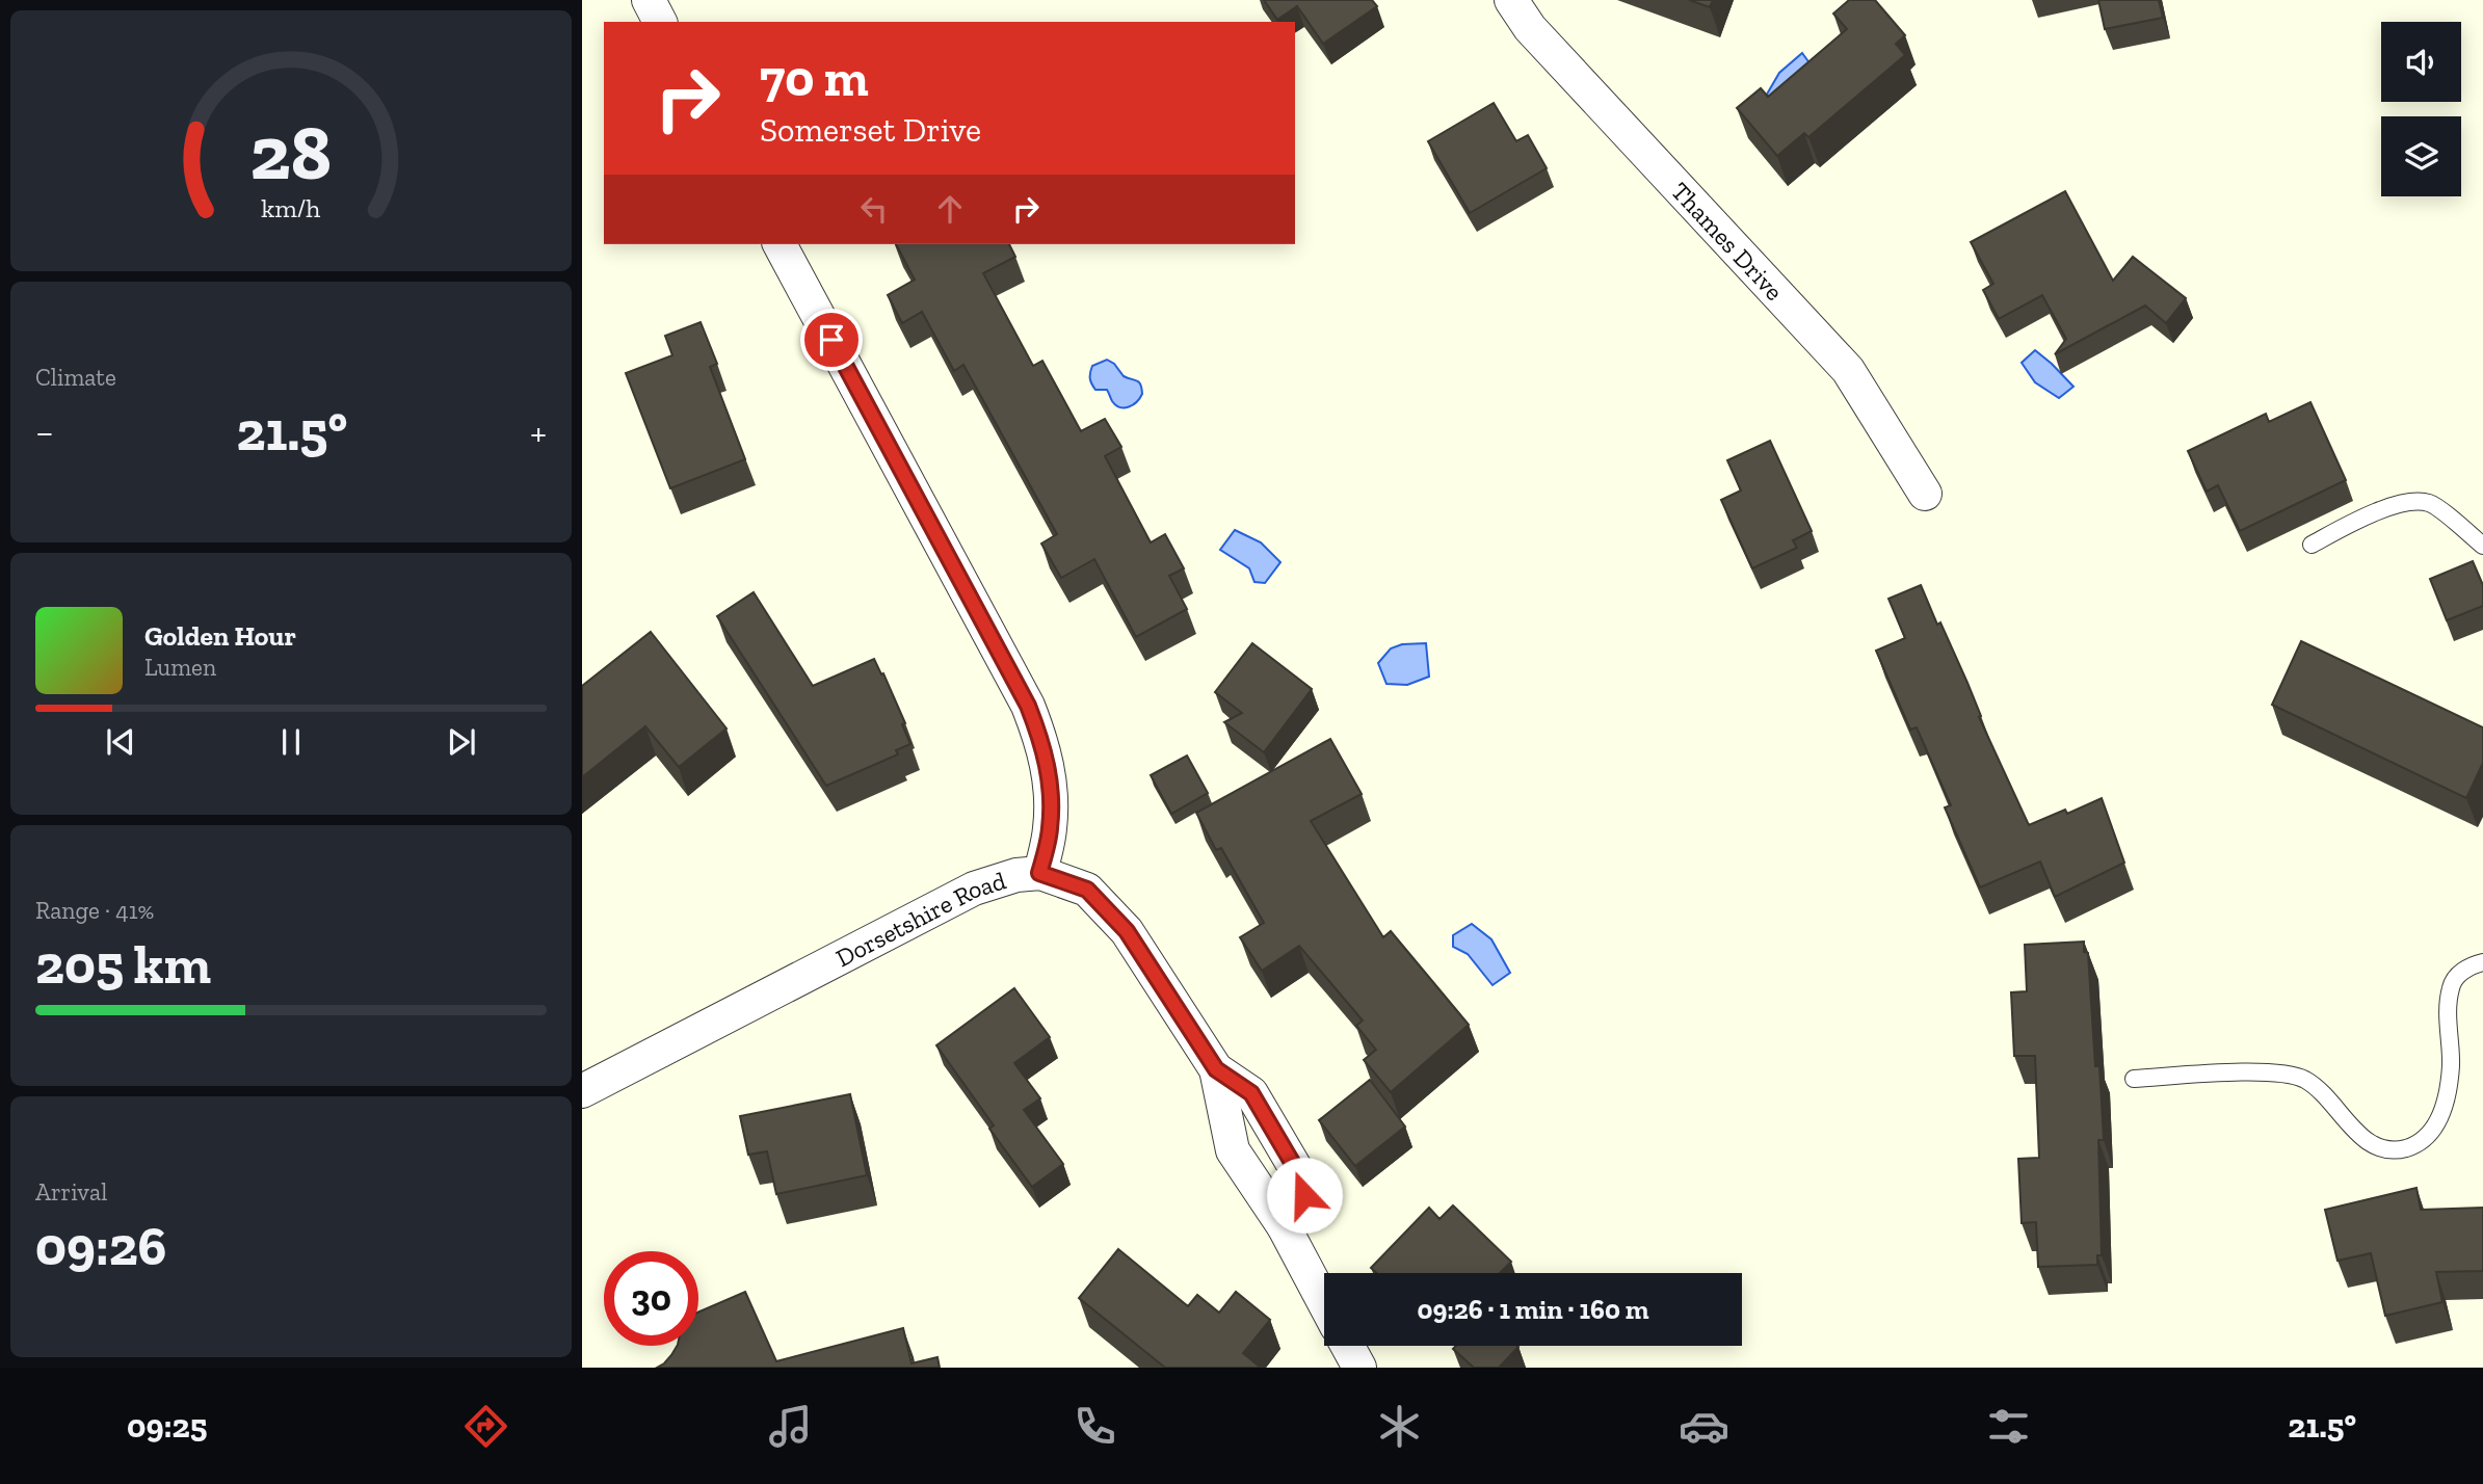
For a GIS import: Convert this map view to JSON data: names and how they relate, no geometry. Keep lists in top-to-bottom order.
{
  "streets": {
    "street": ["Thames Drive", "Dorsetshire Road"]
  },
  "page": {
    "turn": ["70 m", "Somerset Drive"],
    "tile": [
      "Climate",
      ["Range · 41%", "205 km"],
      ["Arrival", "09:26"]
    ],
    "heat": ["−", "21.5°", "+"],
    "song": ["Golden Hour", "Lumen"],
    "limit": "30",
    "trip": "09:26 · 1 min · 160 m",
    "tabs": ["09:25", "21.5°"],
    "gauge": ["28", "km/h"]
  }
}
